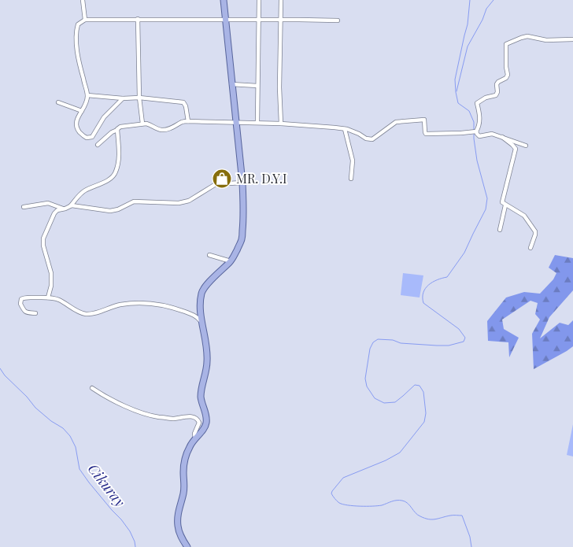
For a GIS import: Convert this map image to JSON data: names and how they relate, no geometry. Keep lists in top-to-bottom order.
{
  "water": ["Cikuray"],
  "places": {
    "shop": ["MR. D.Y.I"]
  }
}
